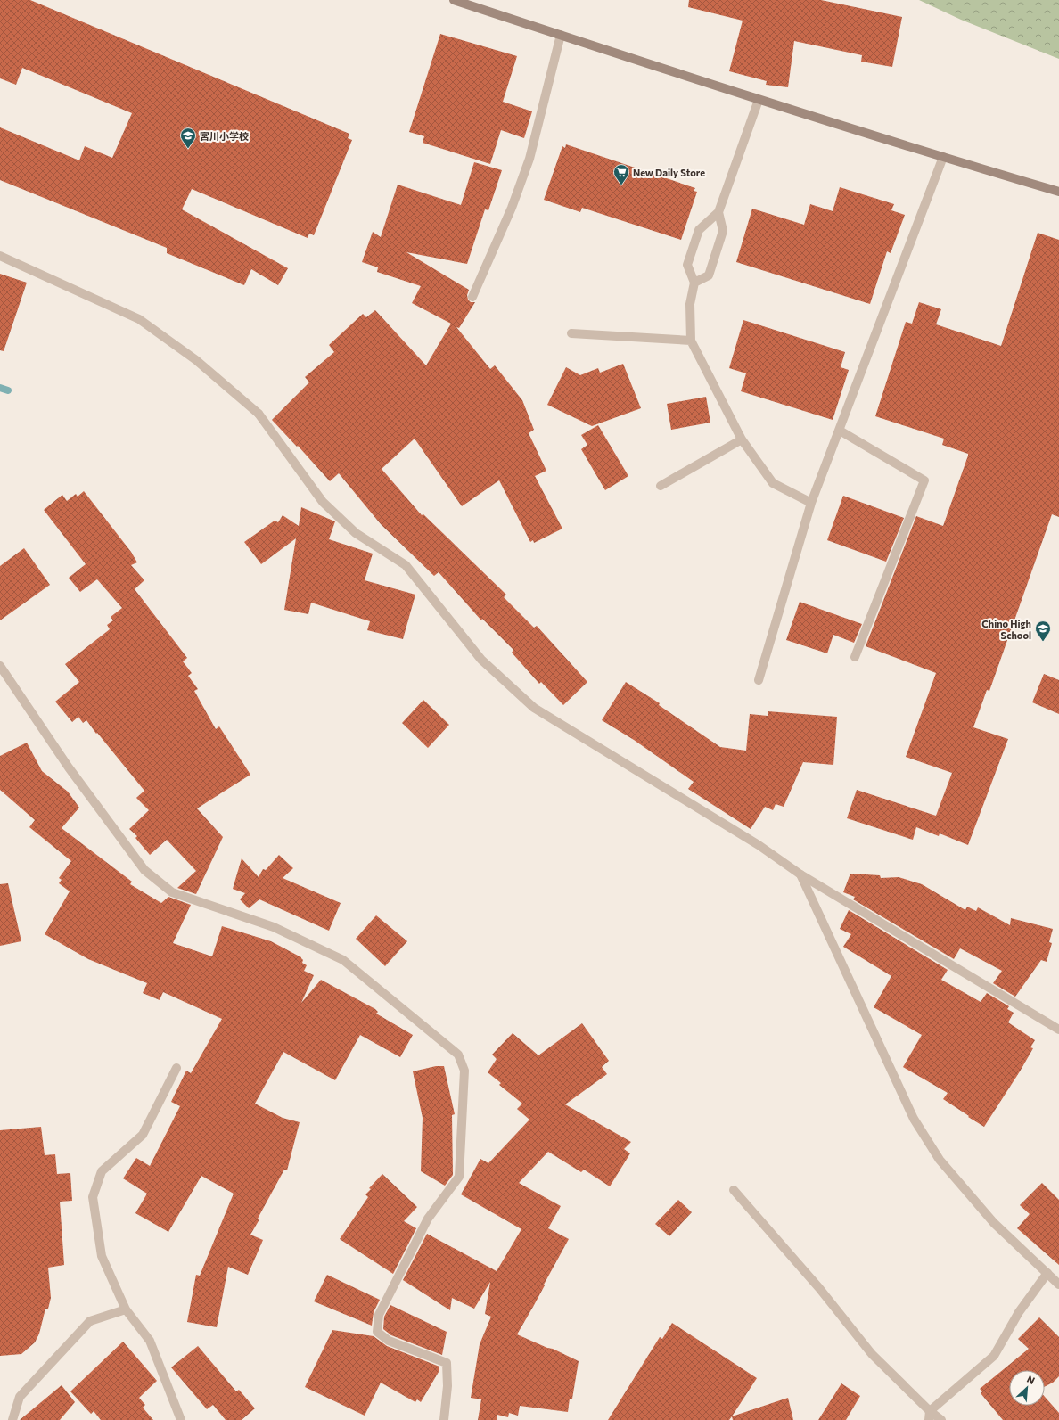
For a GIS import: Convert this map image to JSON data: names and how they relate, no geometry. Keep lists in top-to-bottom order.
{
  "places": {
    "school or university": ["宮川小学校", "Chino High School"],
    "supermarket": ["New Daily Store"]
  },
  "north": "top right"
}
